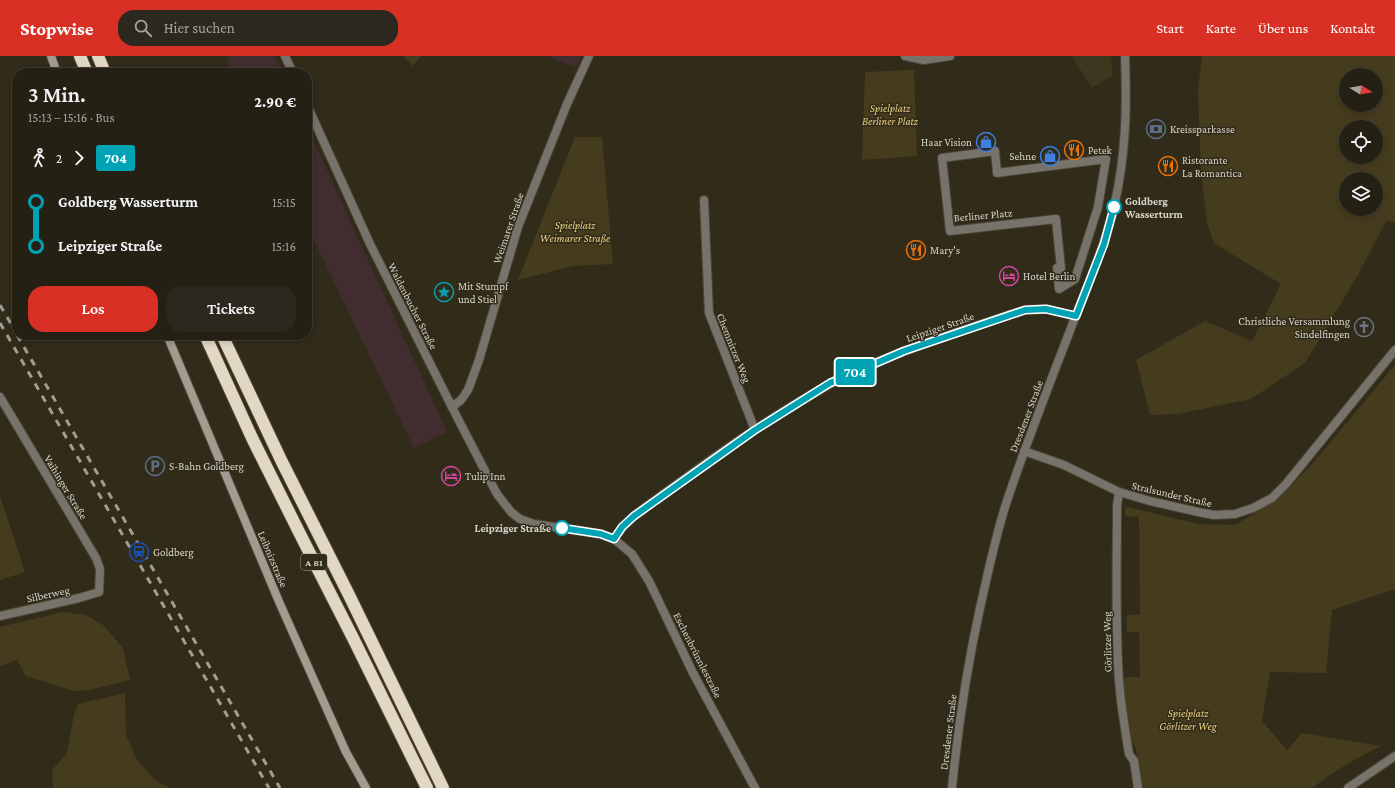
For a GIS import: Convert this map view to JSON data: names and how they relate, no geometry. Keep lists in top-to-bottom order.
{
  "streets": {
    "highway": ["A 81"],
    "street": [
      "Berliner Platz",
      "Weimarer Straße",
      "Waldenbucher Straße",
      "Leipziger Straße",
      "Chemnitzer Weg",
      "Dresdener Straße",
      "Vaihinger Straße",
      "Stralsunder Straße",
      "Leibnizstraße",
      "Silberweg",
      "Görlitzer Weg",
      "Eschenbrünnlestraße"
    ]
  },
  "crossings": [
    ["Weimarer Straße", "Waldenbucher Straße"],
    ["Waldenbucher Straße", "Leipziger Straße"],
    ["Waldenbucher Straße", "Eschenbrünnlestraße"],
    ["Leipziger Straße", "Chemnitzer Weg"],
    ["Leipziger Straße", "Dresdener Straße"],
    ["Leipziger Straße", "Eschenbrünnlestraße"],
    ["Dresdener Straße", "Stralsunder Straße"],
    ["Vaihinger Straße", "Silberweg"],
    ["Stralsunder Straße", "Görlitzer Weg"]
  ],
  "parks": ["Spielplatz Berliner Platz", "Spielplatz Weimarer Straße", "Spielplatz Görlitzer Weg"],
  "places": {
    "bank": ["Kreissparkasse"],
    "shop": ["Haar Vision", "Sehne"],
    "restaurant": ["Petek", "Ristorante La Romantica", "Mary's"],
    "other": ["Goldberg Wasserturm", "Leipziger Straße"],
    "hotel": ["Hotel Berlin", "Tulip Inn"],
    "place": ["Mit Stumpf und Stiel"],
    "church": ["Christliche Versammlung Sindelfingen"],
    "parking": ["S-Bahn Goldberg"],
    "station": ["Goldberg"]
  },
  "lines": ["bus line 704"],
  "north": "right",
  "page": {
    "header": "Stopwise",
    "search": "Hier suchen",
    "nav": [
      "Start",
      "Karte",
      "Über uns",
      "Kontakt"
    ],
    "on_map": "704",
    "heading": ["3 Min.", "15:13 – 15:16 · Bus", "2.90 €"],
    "legs": ["2", "704"],
    "list": [
      {
        "name": "Goldberg Wasserturm",
        "value": "15:15"
      },
      {
        "name": "Leipziger Straße",
        "value": "15:16"
      }
    ],
    "buttons": ["Los", "Tickets"]
  }
}
